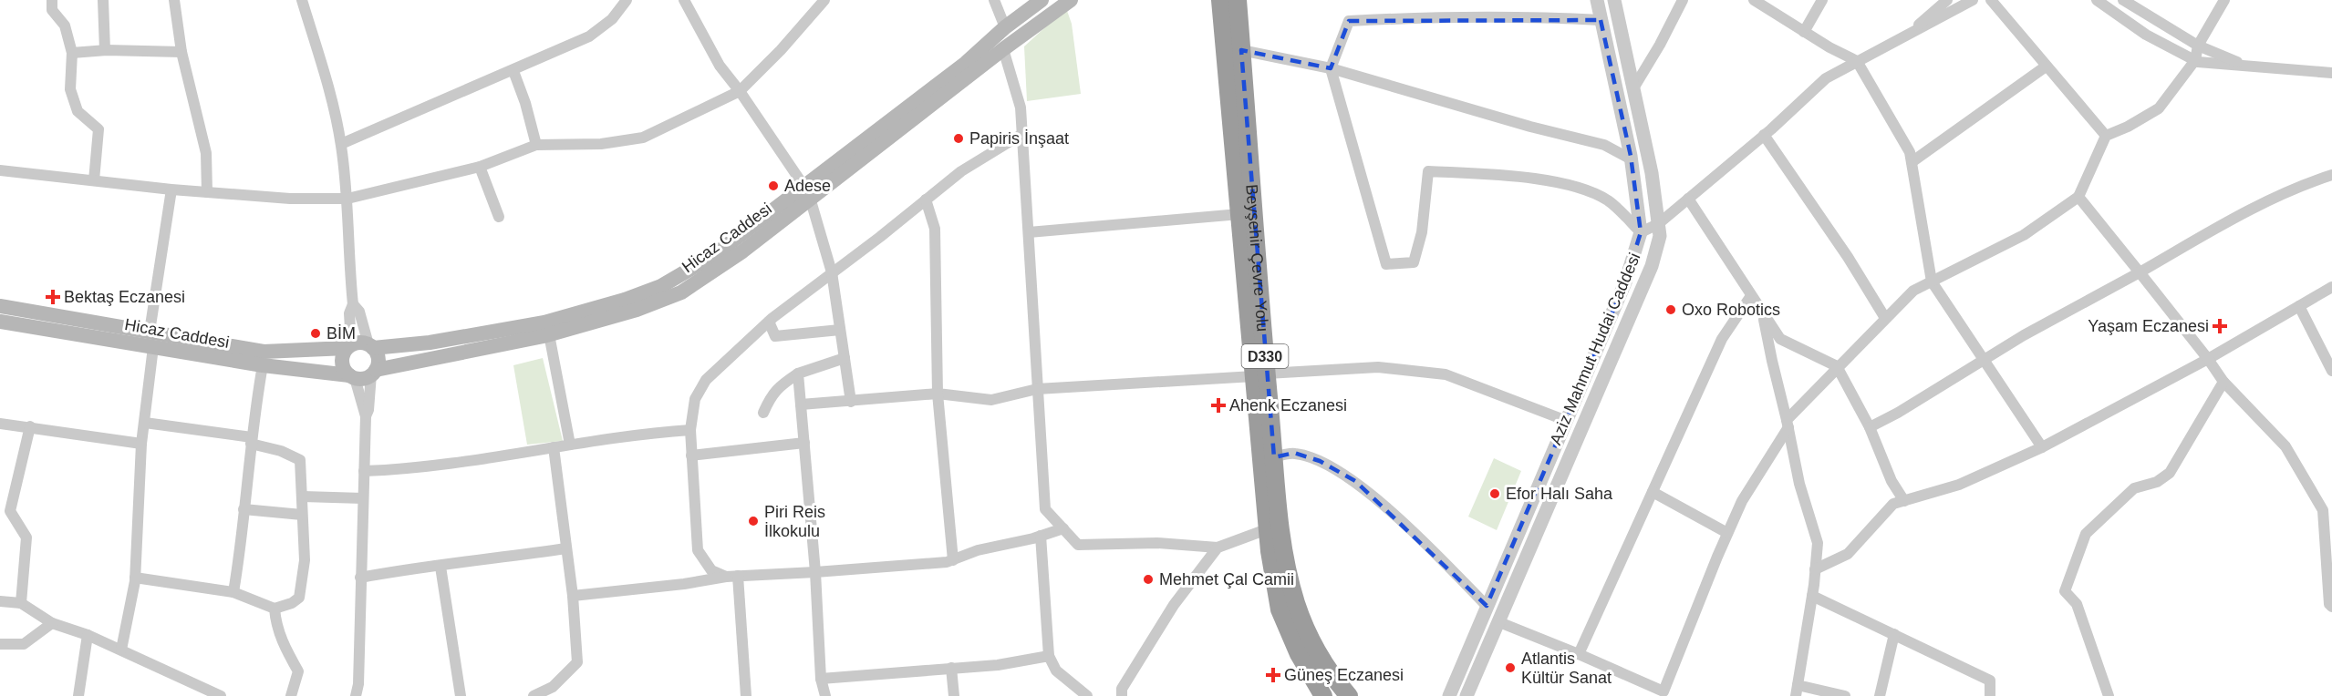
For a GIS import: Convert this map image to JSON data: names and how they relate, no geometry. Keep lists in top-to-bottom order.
{
  "streets": {
    "highway": ["Beyşehir Çevre Yolu", "D330"],
    "main road": ["Hicaz Caddesi"],
    "street": ["Aziz Mahmut Hudai Caddesi"]
  },
  "places": {
    "other": [
      "Papiris İnşaat",
      "Adese",
      "Oxo Robotics",
      "BİM",
      "Efor Halı Saha",
      "Piri Reis İlkokulu",
      "Mehmet Çal Camii",
      "Atlantis Kültür Sanat"
    ],
    "health": [
      "Bektaş Eczanesi",
      "Yaşam Eczanesi",
      "Ahenk Eczanesi",
      "Güneş Eczanesi"
    ]
  }
}
